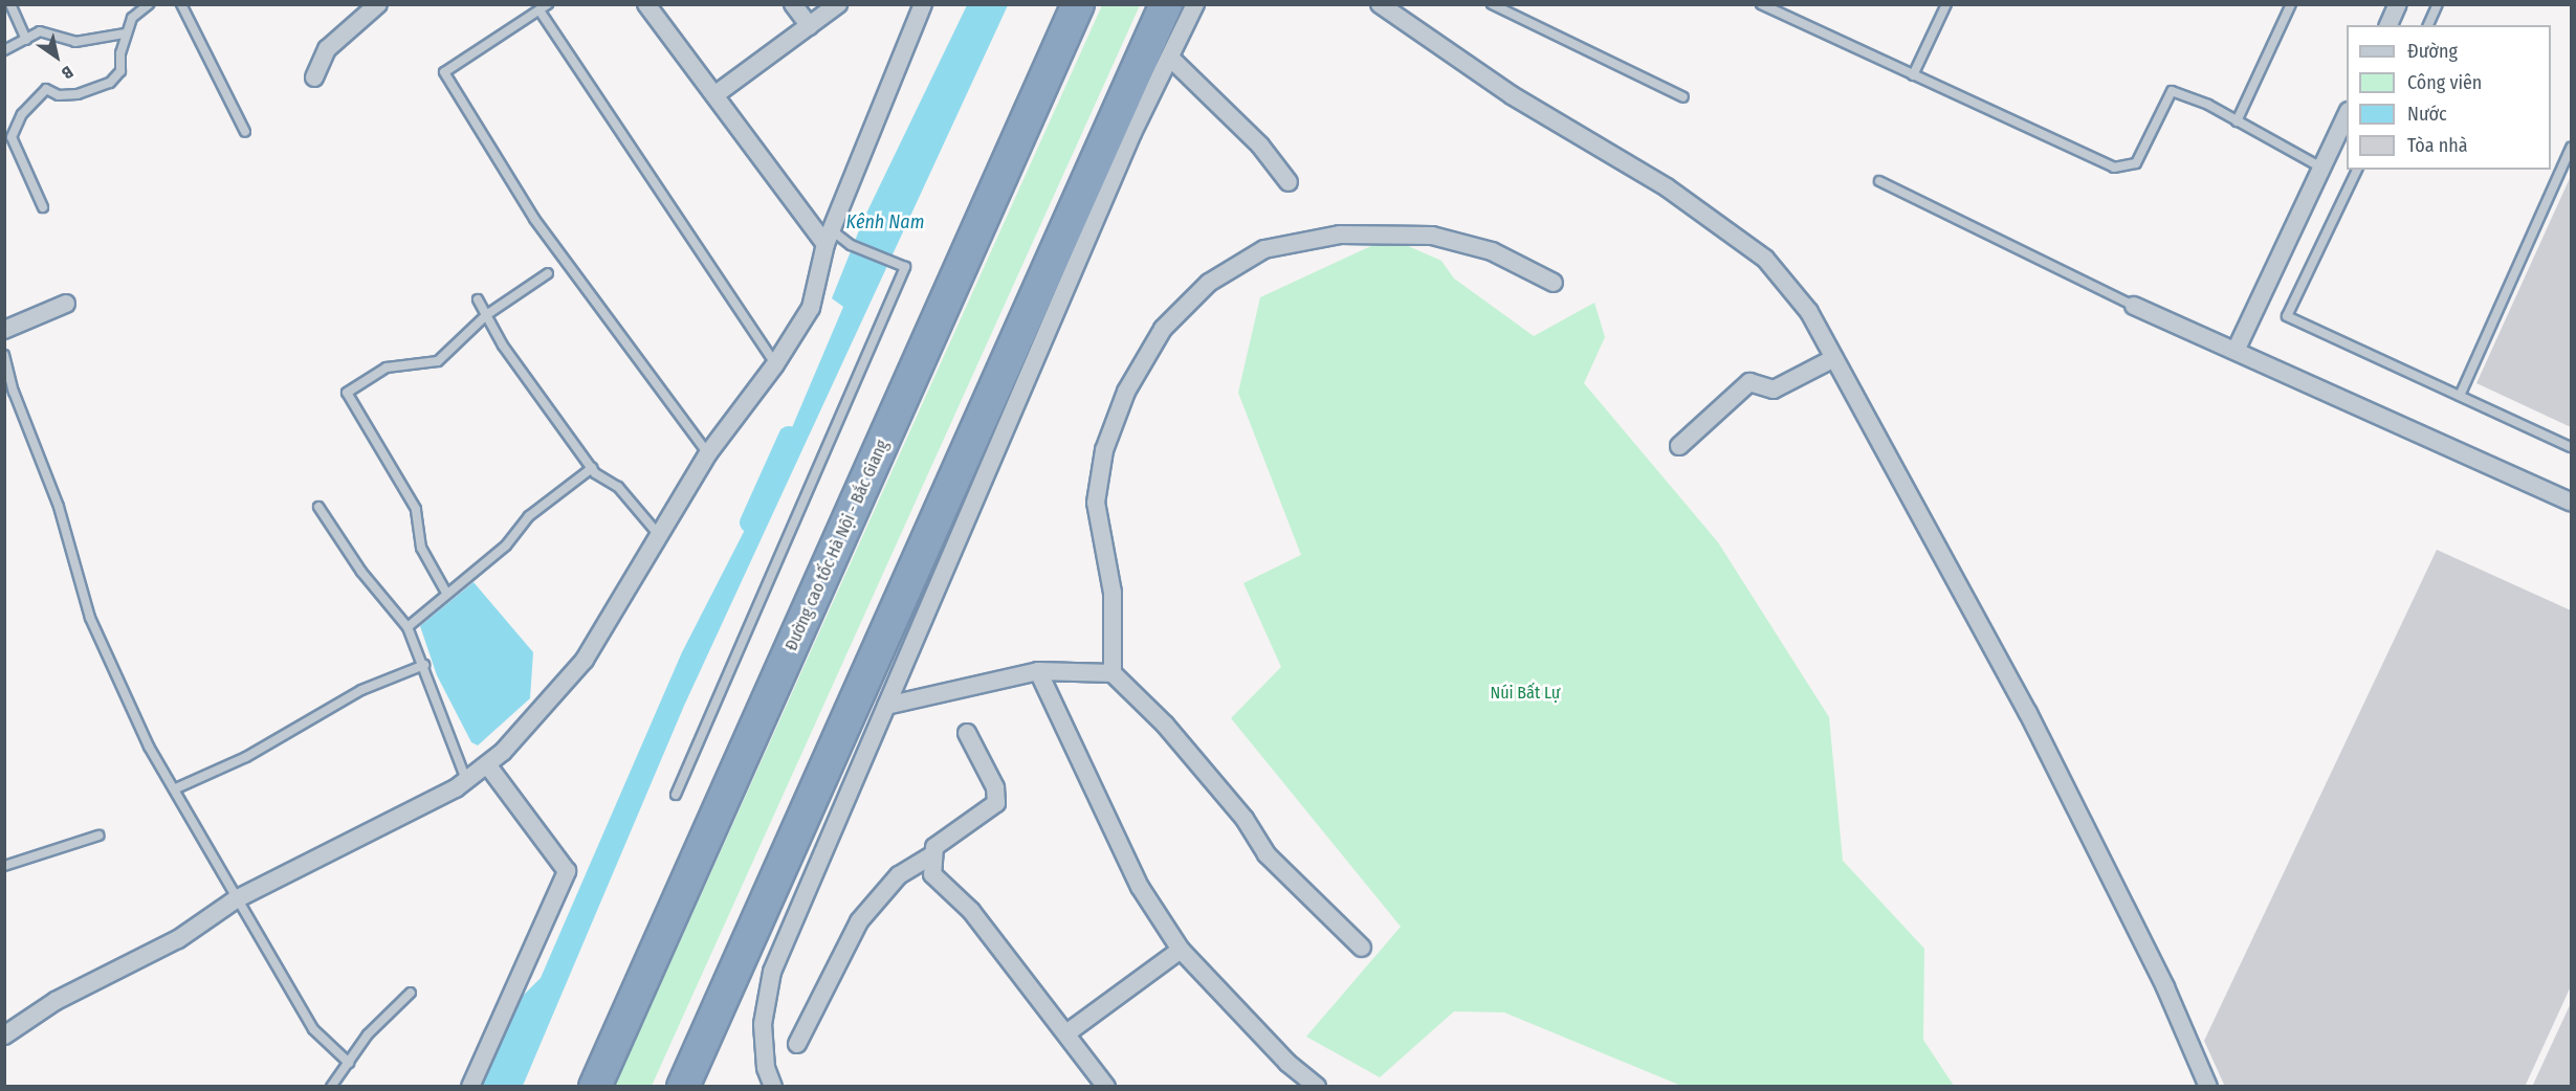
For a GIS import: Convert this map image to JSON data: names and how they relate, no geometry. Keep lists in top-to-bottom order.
{
  "streets": {
    "highway": ["Đường cao tốc Hà Nội - Bắc Giang"]
  },
  "water": ["Kênh Nam"],
  "parks": ["Núi Bất Lự"],
  "legend": [
    "Đường",
    "Công viên",
    "Nước",
    "Tòa nhà"
  ],
  "north": "bottom right"
}
